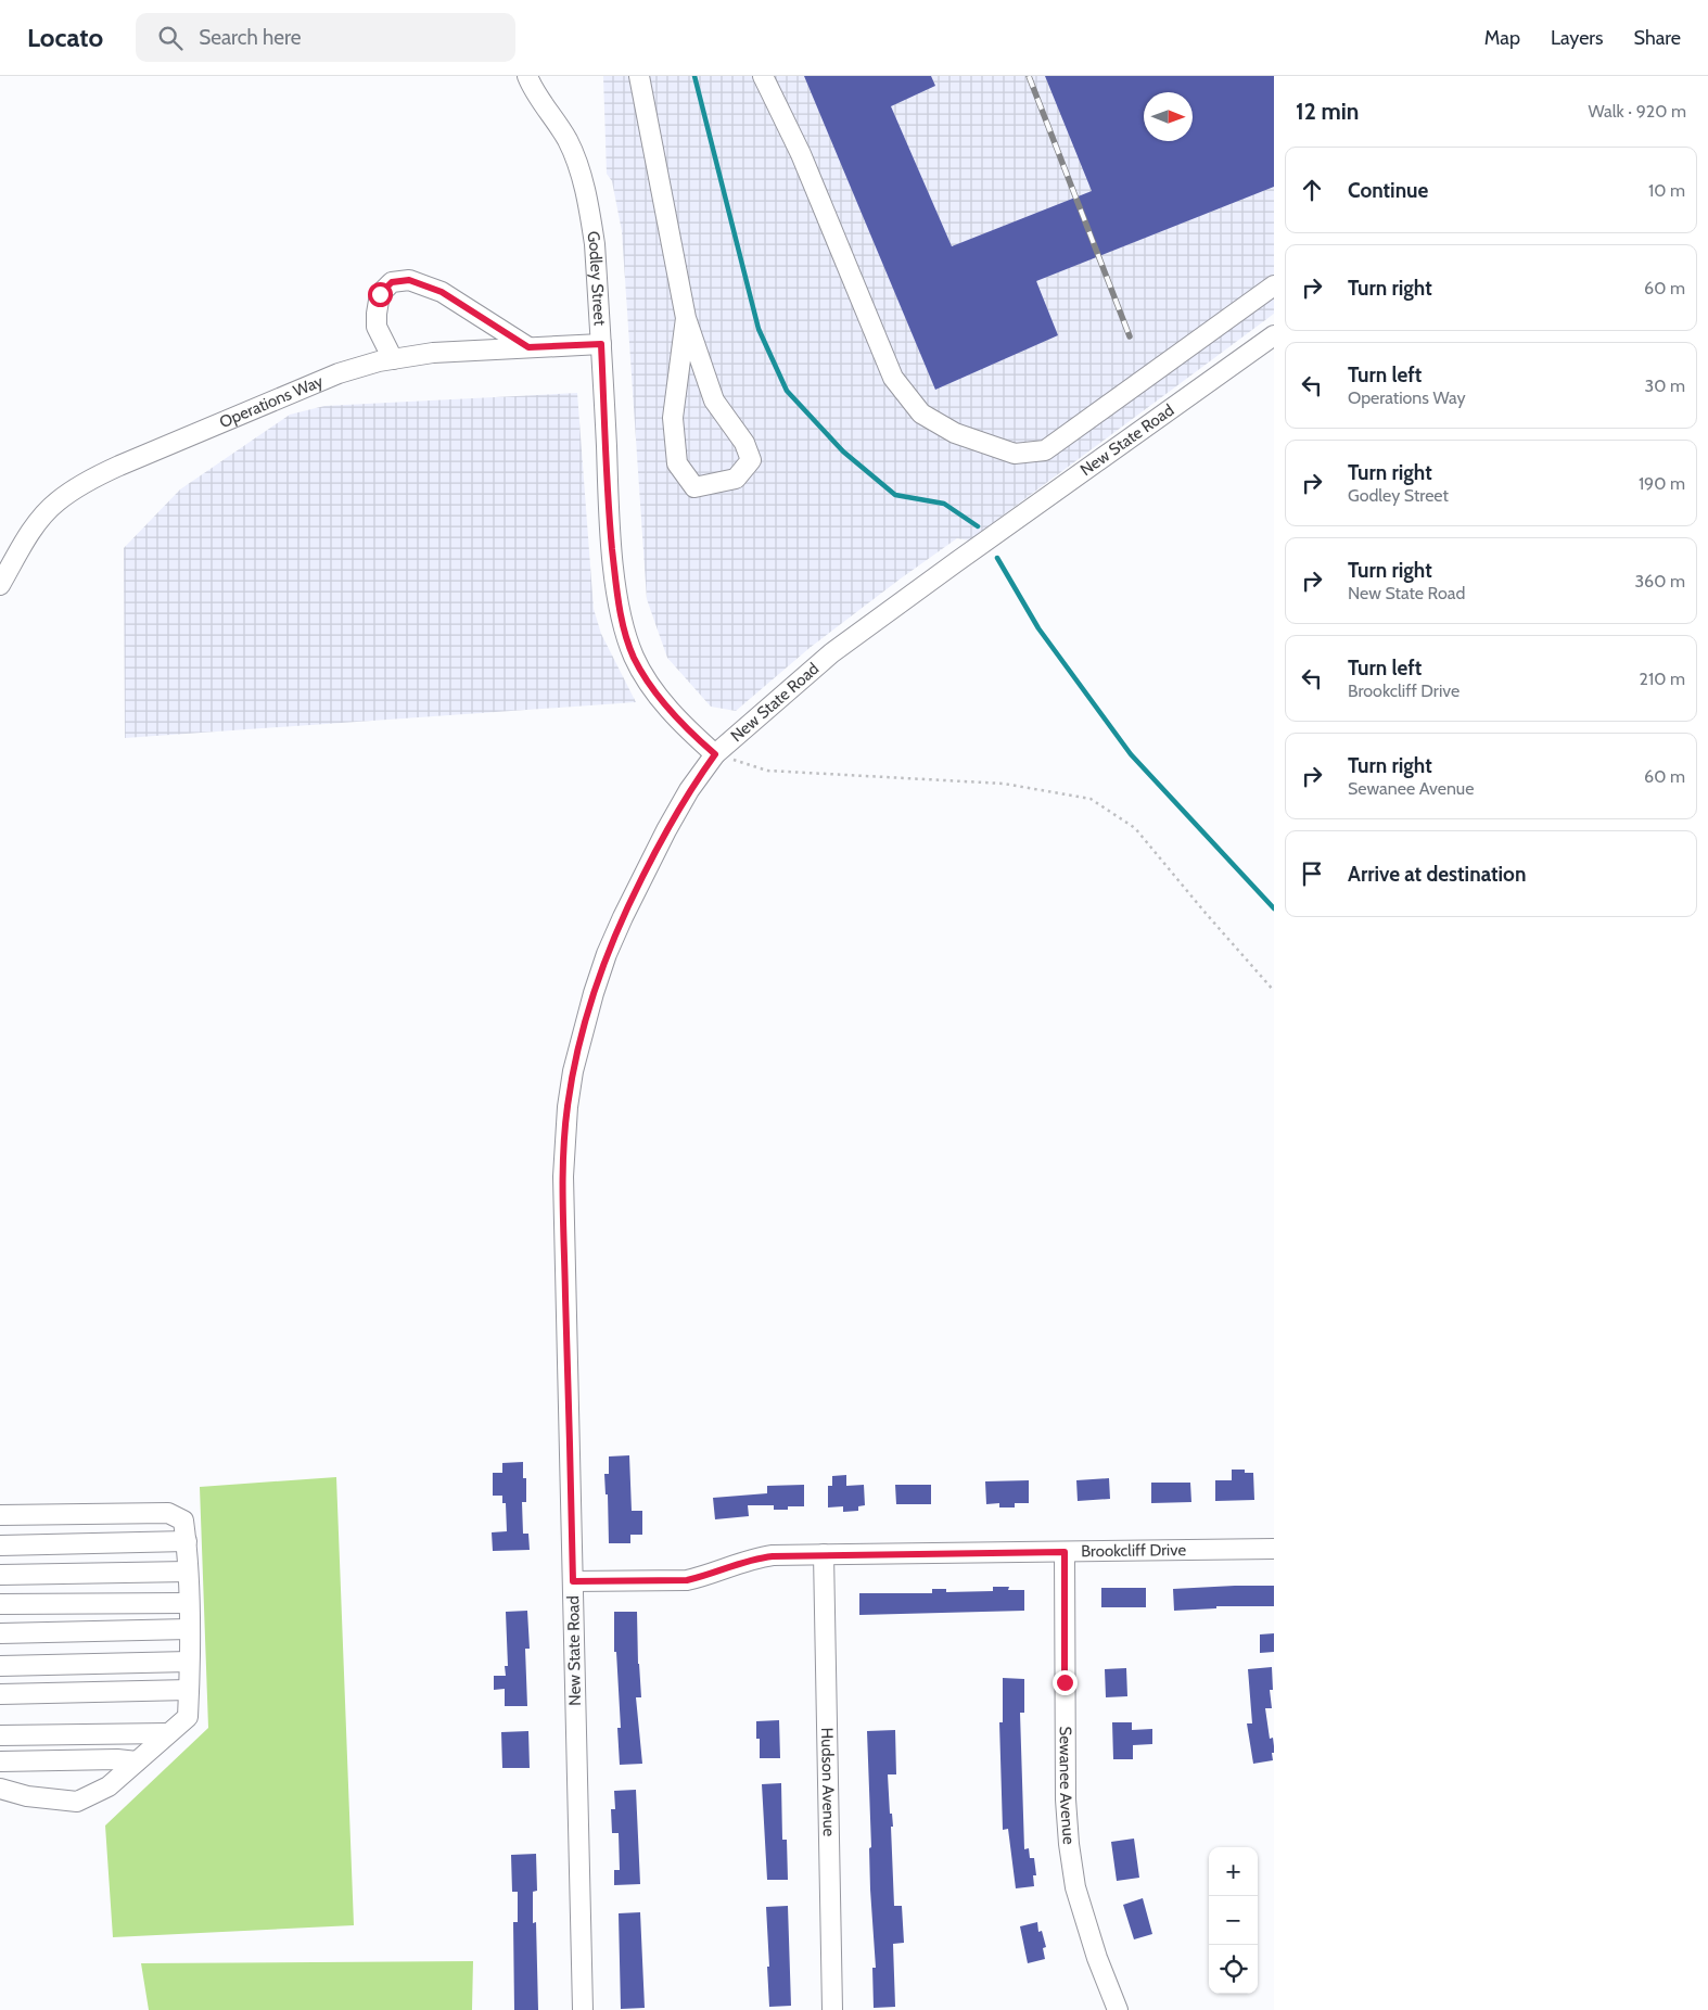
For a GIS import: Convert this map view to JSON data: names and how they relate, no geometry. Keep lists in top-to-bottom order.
{
  "streets": {
    "street": [
      "Godley Street",
      "Operations Way",
      "New State Road",
      "Brookcliff Drive",
      "Hudson Avenue",
      "Sewanee Avenue"
    ]
  },
  "crossings": [
    ["Godley Street", "Operations Way"],
    ["Godley Street", "New State Road"],
    ["New State Road", "Brookcliff Drive"],
    ["Brookcliff Drive", "Hudson Avenue"],
    ["Brookcliff Drive", "Sewanee Avenue"]
  ],
  "north": "right",
  "page": {
    "header": "Locato",
    "search": "Search here",
    "nav": ["Map", "Layers", "Share"],
    "heading": ["12 min", "Walk · 920 m"],
    "list": [
      ["Continue", "10 m"],
      ["Turn right", "60 m"],
      ["Turn left", "Operations Way", "30 m"],
      ["Turn right", "Godley Street", "190 m"],
      ["Turn right", "New State Road", "360 m"],
      ["Turn left", "Brookcliff Drive", "210 m"],
      ["Turn right", "Sewanee Avenue", "60 m"],
      "Arrive at destination"
    ],
    "map_buttons": ["+", "−"]
  }
}
